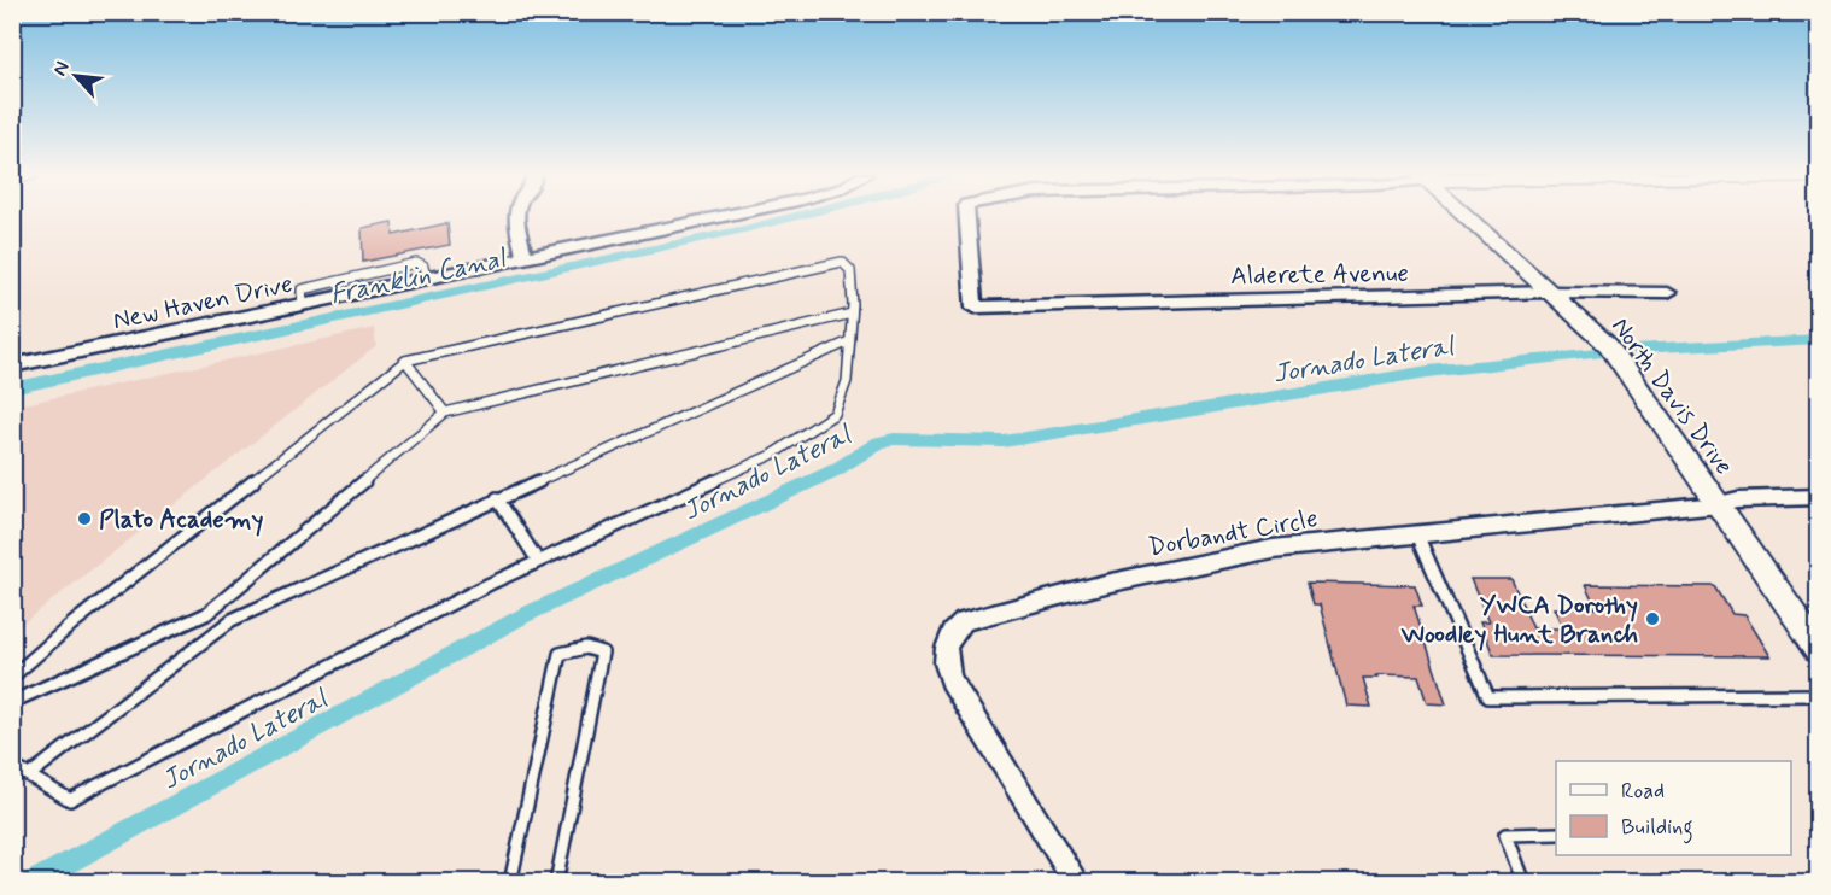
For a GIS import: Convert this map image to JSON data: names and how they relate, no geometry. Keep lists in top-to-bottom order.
{
  "streets": {
    "street": [
      "Alderete Avenue",
      "New Haven Drive",
      "North Davis Drive",
      "Dorbandt Circle"
    ]
  },
  "crossings": [
    ["Alderete Avenue", "North Davis Drive"],
    ["North Davis Drive", "Dorbandt Circle"]
  ],
  "water": ["Franklin Canal", "Jornado Lateral"],
  "places": ["Plato Academy", "YWCA Dorothy Woodley Hunt Branch"],
  "legend": ["Road", "Building"],
  "north": "top left"
}
